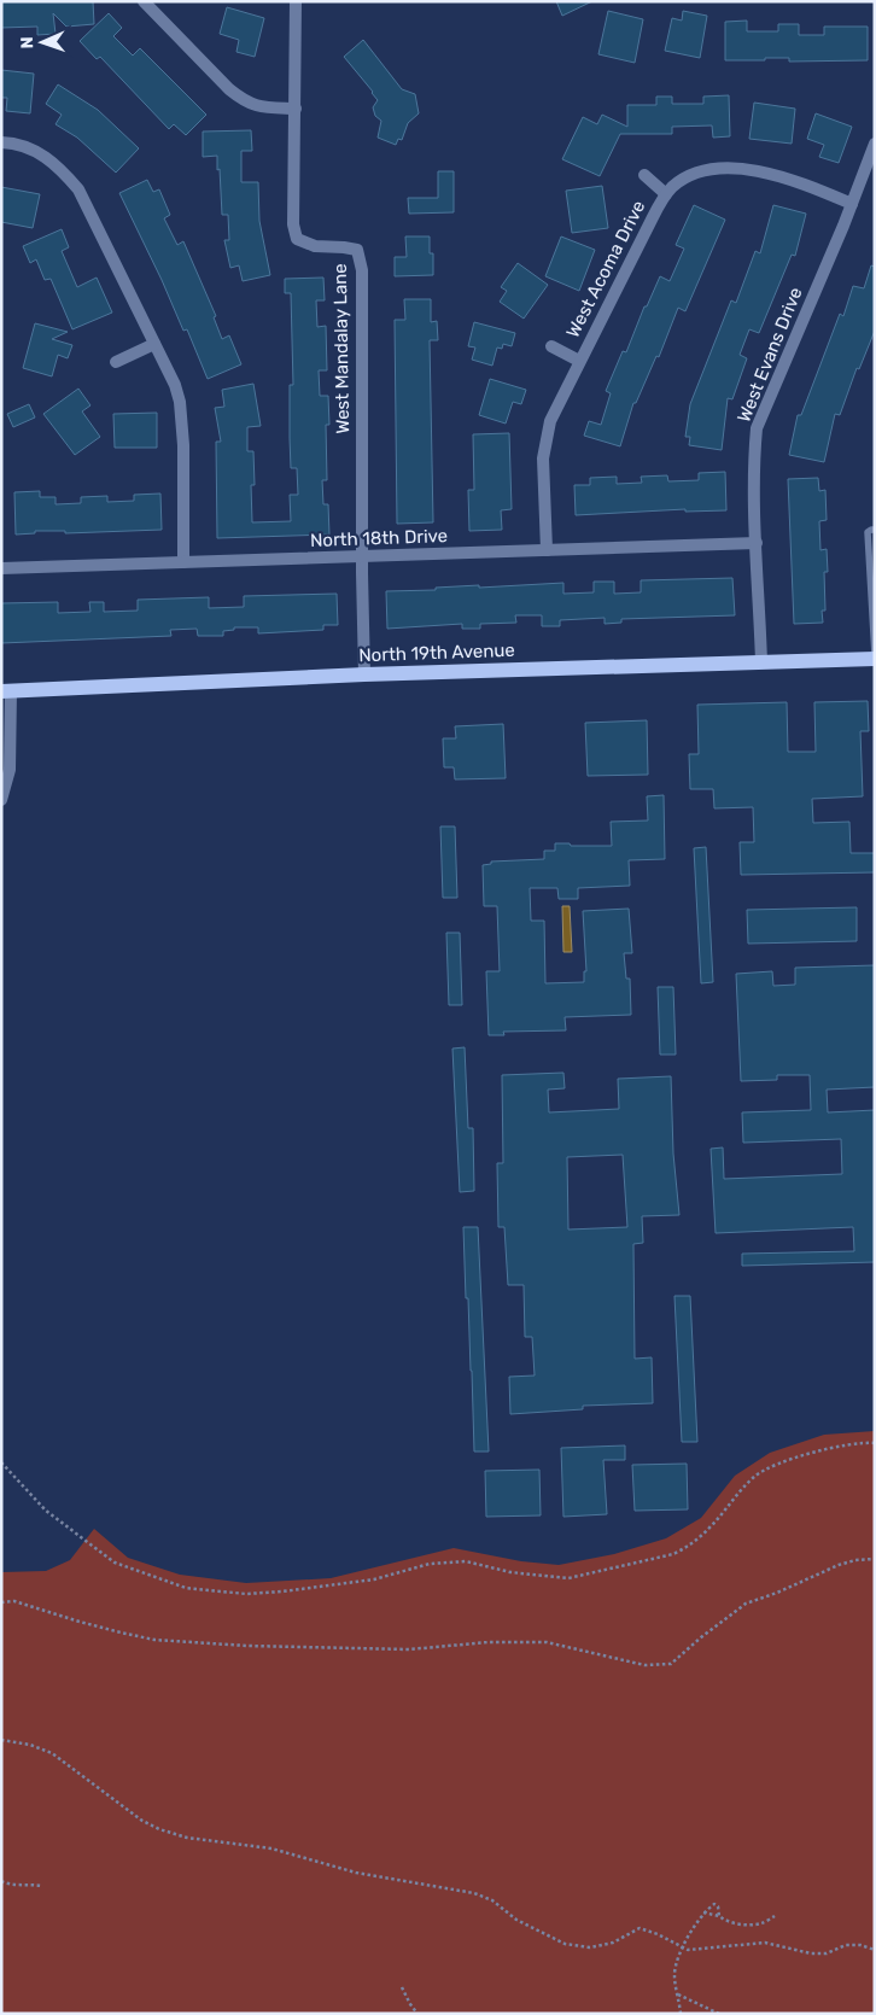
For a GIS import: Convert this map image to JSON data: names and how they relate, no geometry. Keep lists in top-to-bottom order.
{
  "streets": {
    "main road": ["North 19th Avenue"],
    "street": [
      "West Acoma Drive",
      "West Mandalay Lane",
      "West Evans Drive",
      "North 18th Drive"
    ]
  },
  "crossings": [
    ["West Acoma Drive", "West Evans Drive"],
    ["West Acoma Drive", "North 18th Drive"],
    ["West Mandalay Lane", "North 18th Drive"],
    ["West Mandalay Lane", "North 19th Avenue"],
    ["West Evans Drive", "North 18th Drive"],
    ["West Evans Drive", "North 19th Avenue"]
  ],
  "north": "left"
}
